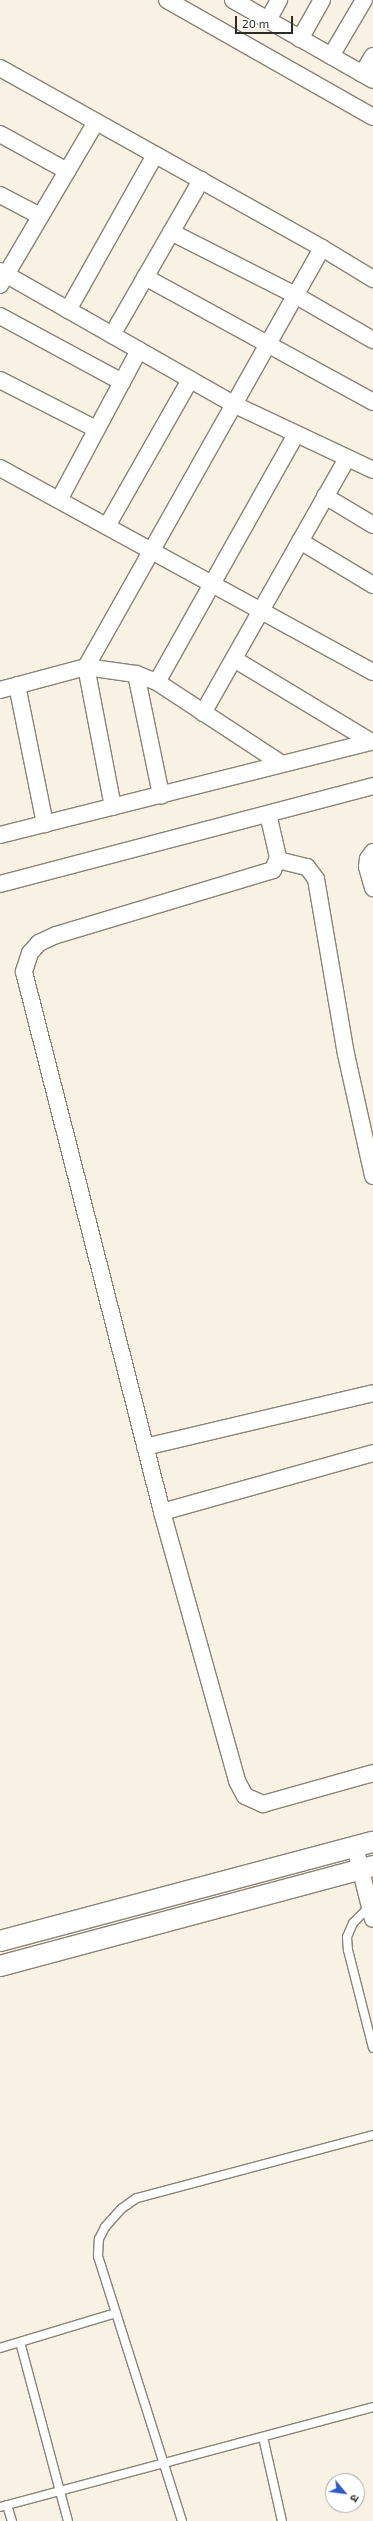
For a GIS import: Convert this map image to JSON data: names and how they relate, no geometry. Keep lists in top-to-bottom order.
{
  "scale_bar": "20 m",
  "north": "bottom right"
}
